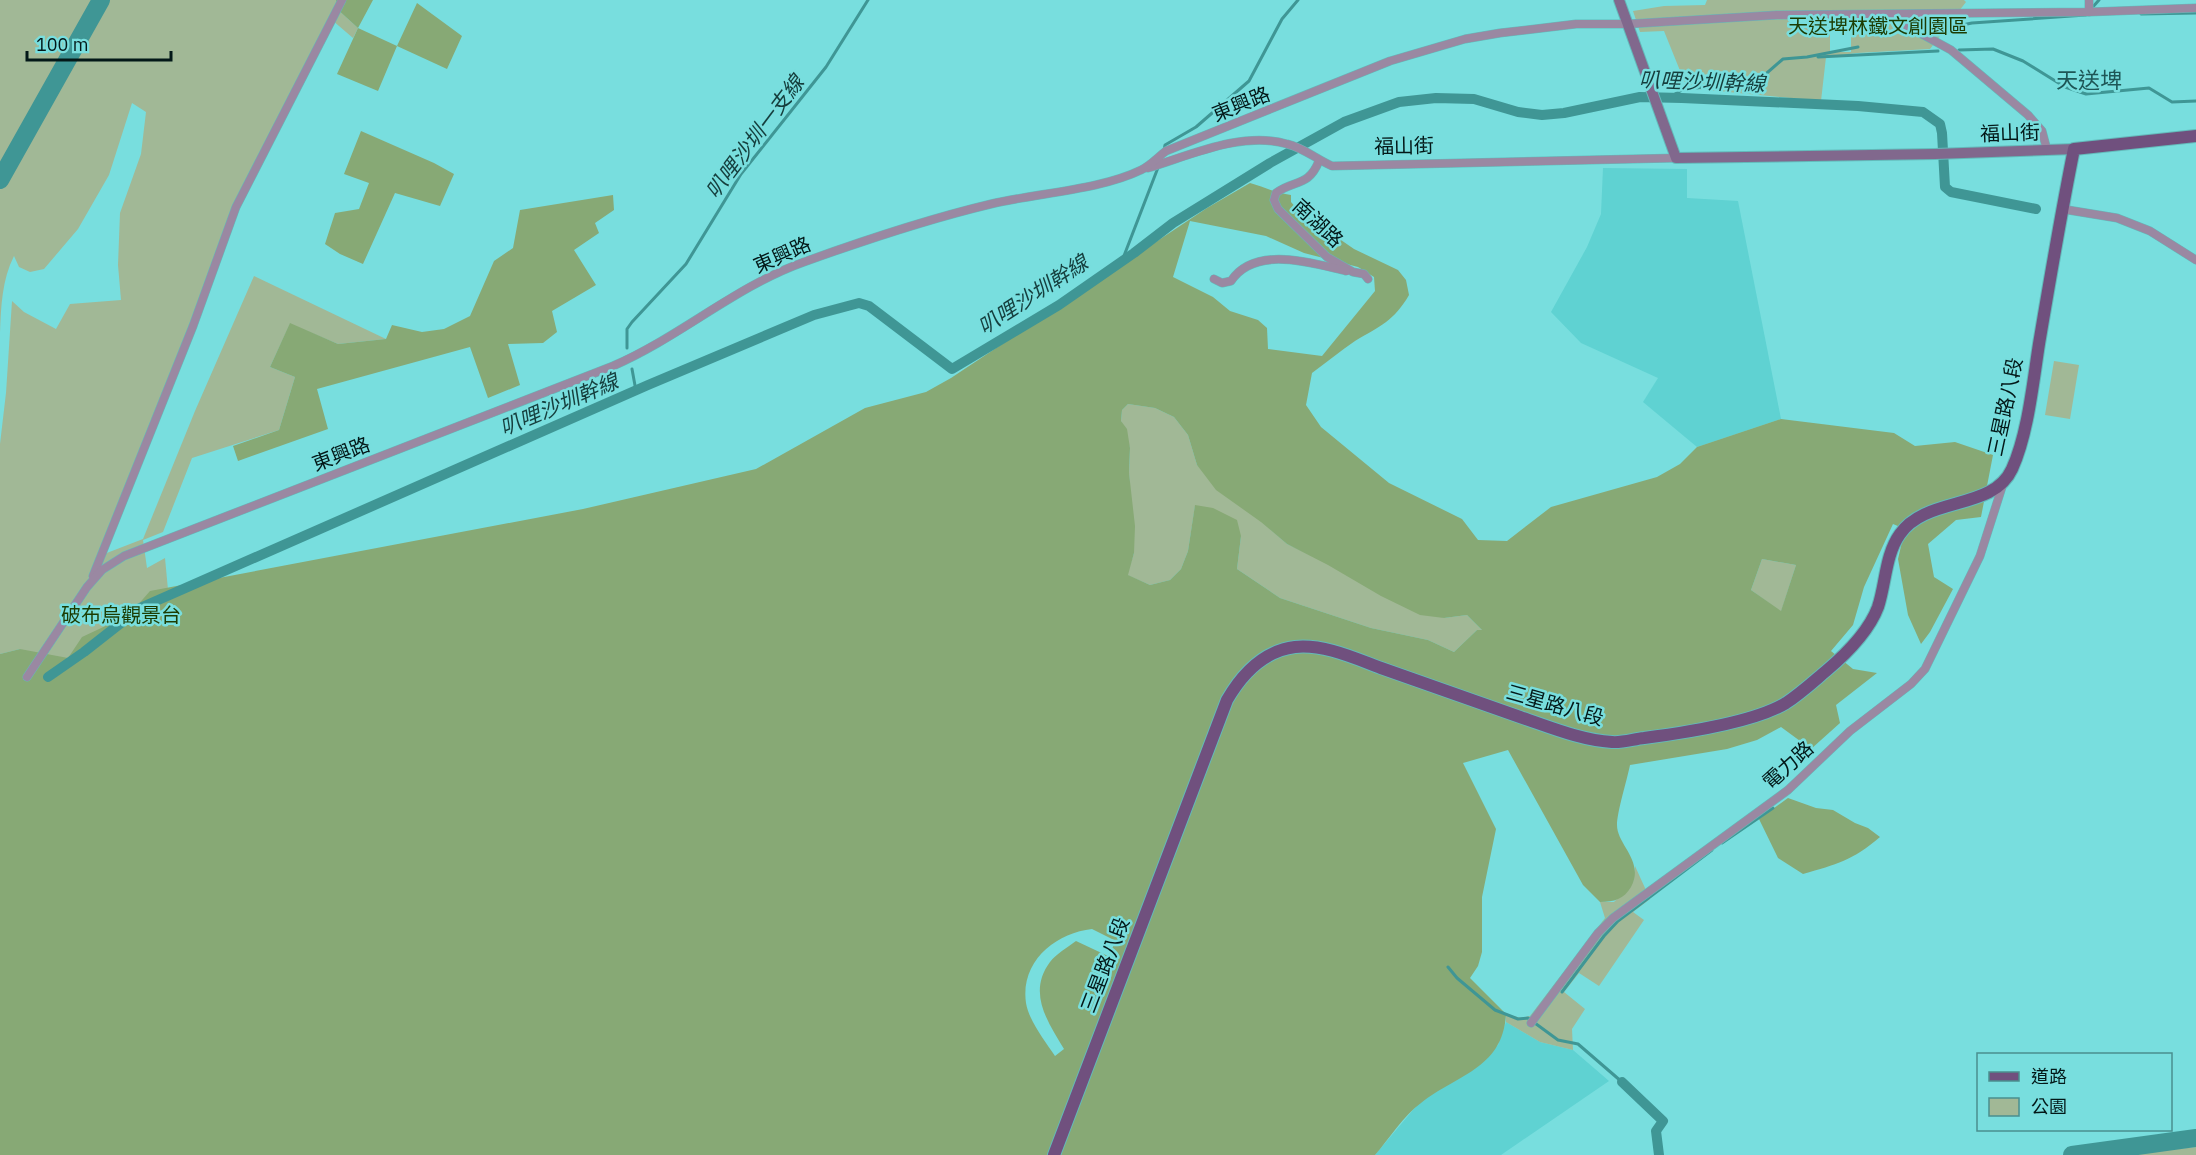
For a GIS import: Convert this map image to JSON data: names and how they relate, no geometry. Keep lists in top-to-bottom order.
{
  "streets": {
    "main road": ["三星路八段"],
    "street": [
      "東興路",
      "福山街",
      "南湖路",
      "電力路"
    ]
  },
  "crossings": [
    ["東興路", "福山街"],
    ["福山街", "南湖路"],
    ["福山街", "三星路八段"],
    ["三星路八段", "電力路"]
  ],
  "districts": ["天送埤"],
  "water": ["叭哩沙圳幹線", "叭哩沙圳一支線"],
  "parks": ["天送埤林鐵文創園區", "破布烏觀景台"],
  "legend": ["道路", "公園"],
  "scale_bar": "100 m"
}
